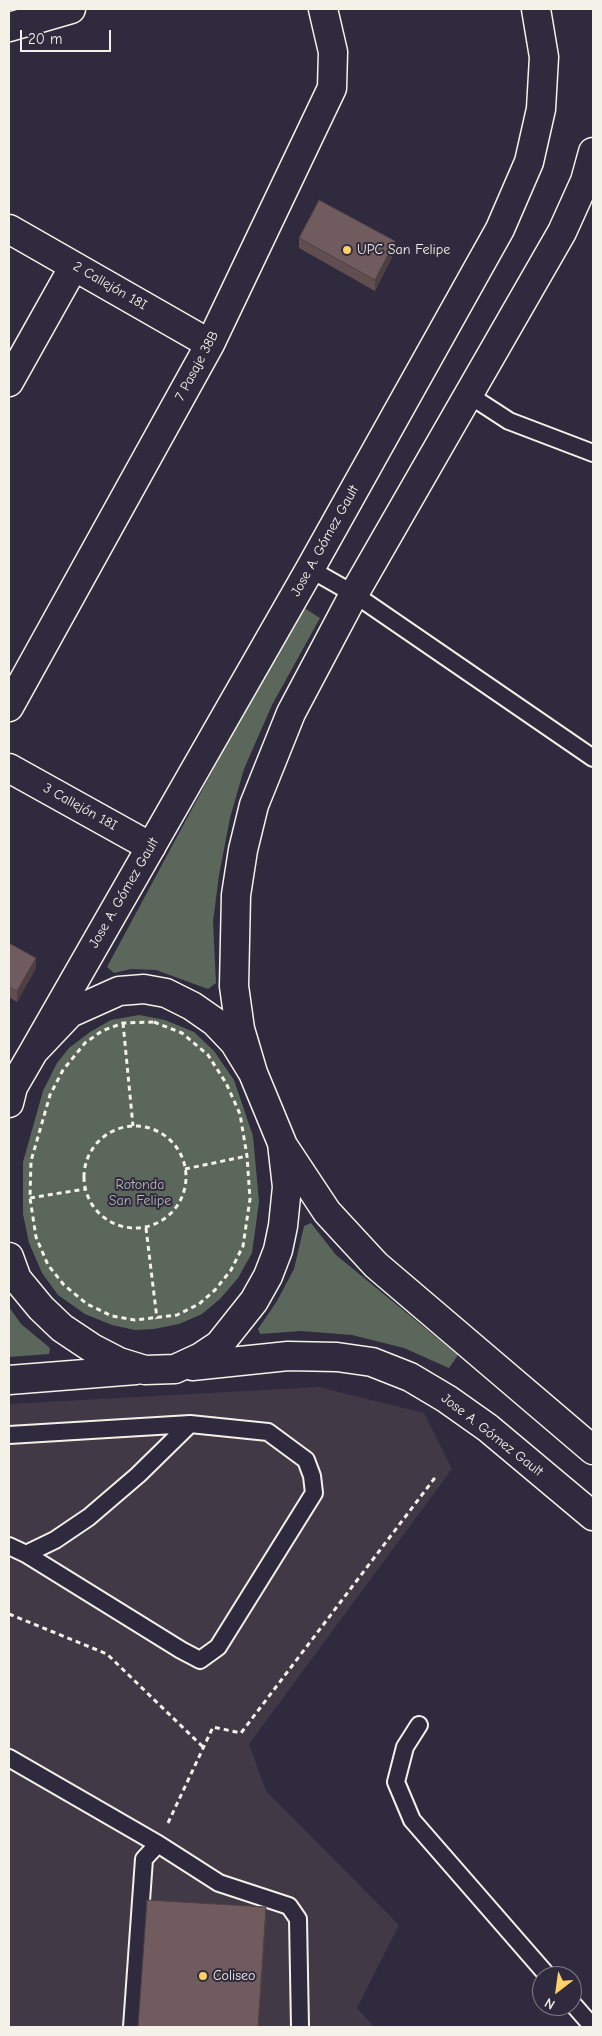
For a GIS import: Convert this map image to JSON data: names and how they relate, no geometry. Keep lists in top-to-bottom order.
{
  "streets": {
    "main road": [
      "2 Callejón 18I",
      "7 Pasaje 38B",
      "Jose A. Gómez Gault",
      "3 Callejón 18I"
    ]
  },
  "crossings": [
    ["2 Callejón 18I", "7 Pasaje 38B"],
    ["Jose A. Gómez Gault", "3 Callejón 18I"]
  ],
  "parks": ["Rotonda San Felipe"],
  "places": ["UPC San Felipe", "Coliseo"],
  "scale_bar": "20 m",
  "north": "bottom left"
}
